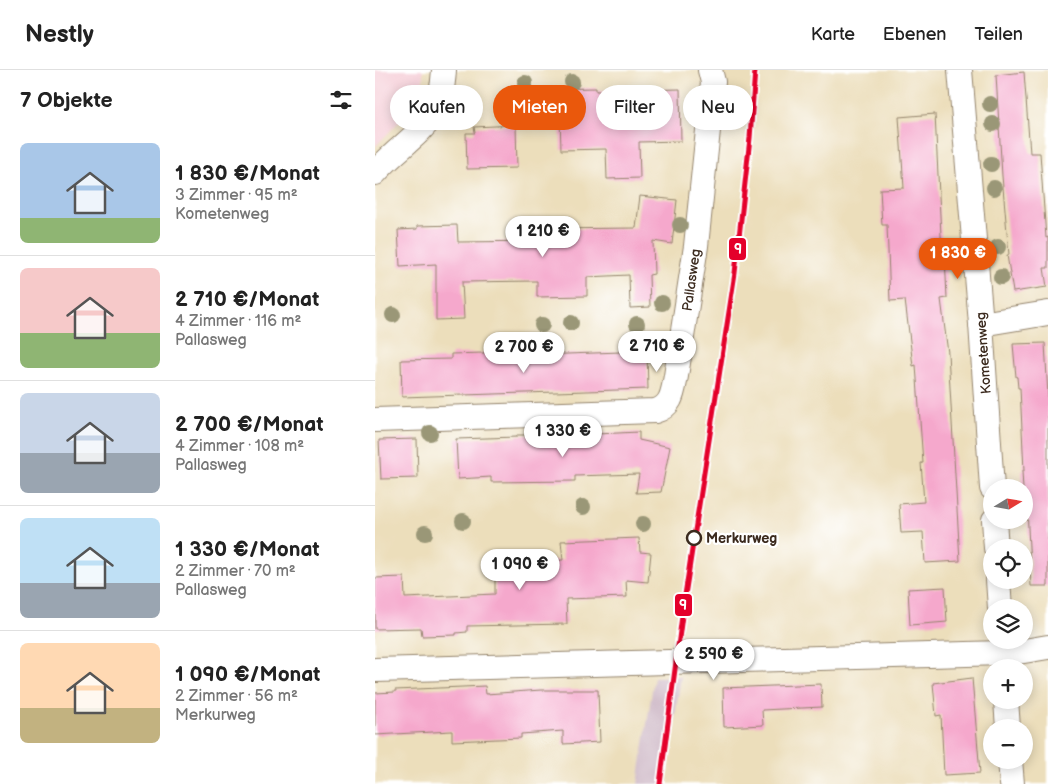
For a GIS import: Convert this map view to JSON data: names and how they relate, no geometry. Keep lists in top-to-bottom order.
{
  "streets": {
    "street": ["Pallasweg", "Kometenweg"]
  },
  "places": ["Merkurweg"],
  "lines": ["transit line 9"],
  "north": "right",
  "page": {
    "header": "Nestly",
    "nav": ["Karte", "Ebenen", "Teilen"],
    "heading": "7 Objekte",
    "chip": [
      "Kaufen",
      "Mieten",
      "Filter",
      "Neu"
    ],
    "list": [
      {
        "name": "1 830 €/Monat",
        "note": "3 Zimmer · 95 m² · Kometenweg"
      },
      {
        "name": "2 710 €/Monat",
        "note": "4 Zimmer · 116 m² · Pallasweg"
      },
      {
        "name": "2 700 €/Monat",
        "note": "4 Zimmer · 108 m² · Pallasweg"
      },
      {
        "name": "1 330 €/Monat",
        "note": "2 Zimmer · 70 m² · Pallasweg"
      },
      {
        "name": "1 090 €/Monat",
        "note": "2 Zimmer · 56 m² · Merkurweg"
      }
    ],
    "price": [
      "1 210 €",
      "1 830 €",
      "2 710 €",
      "2 700 €",
      "1 330 €",
      "1 090 €",
      "2 590 €"
    ],
    "map_buttons": ["+", "−"]
  }
}
